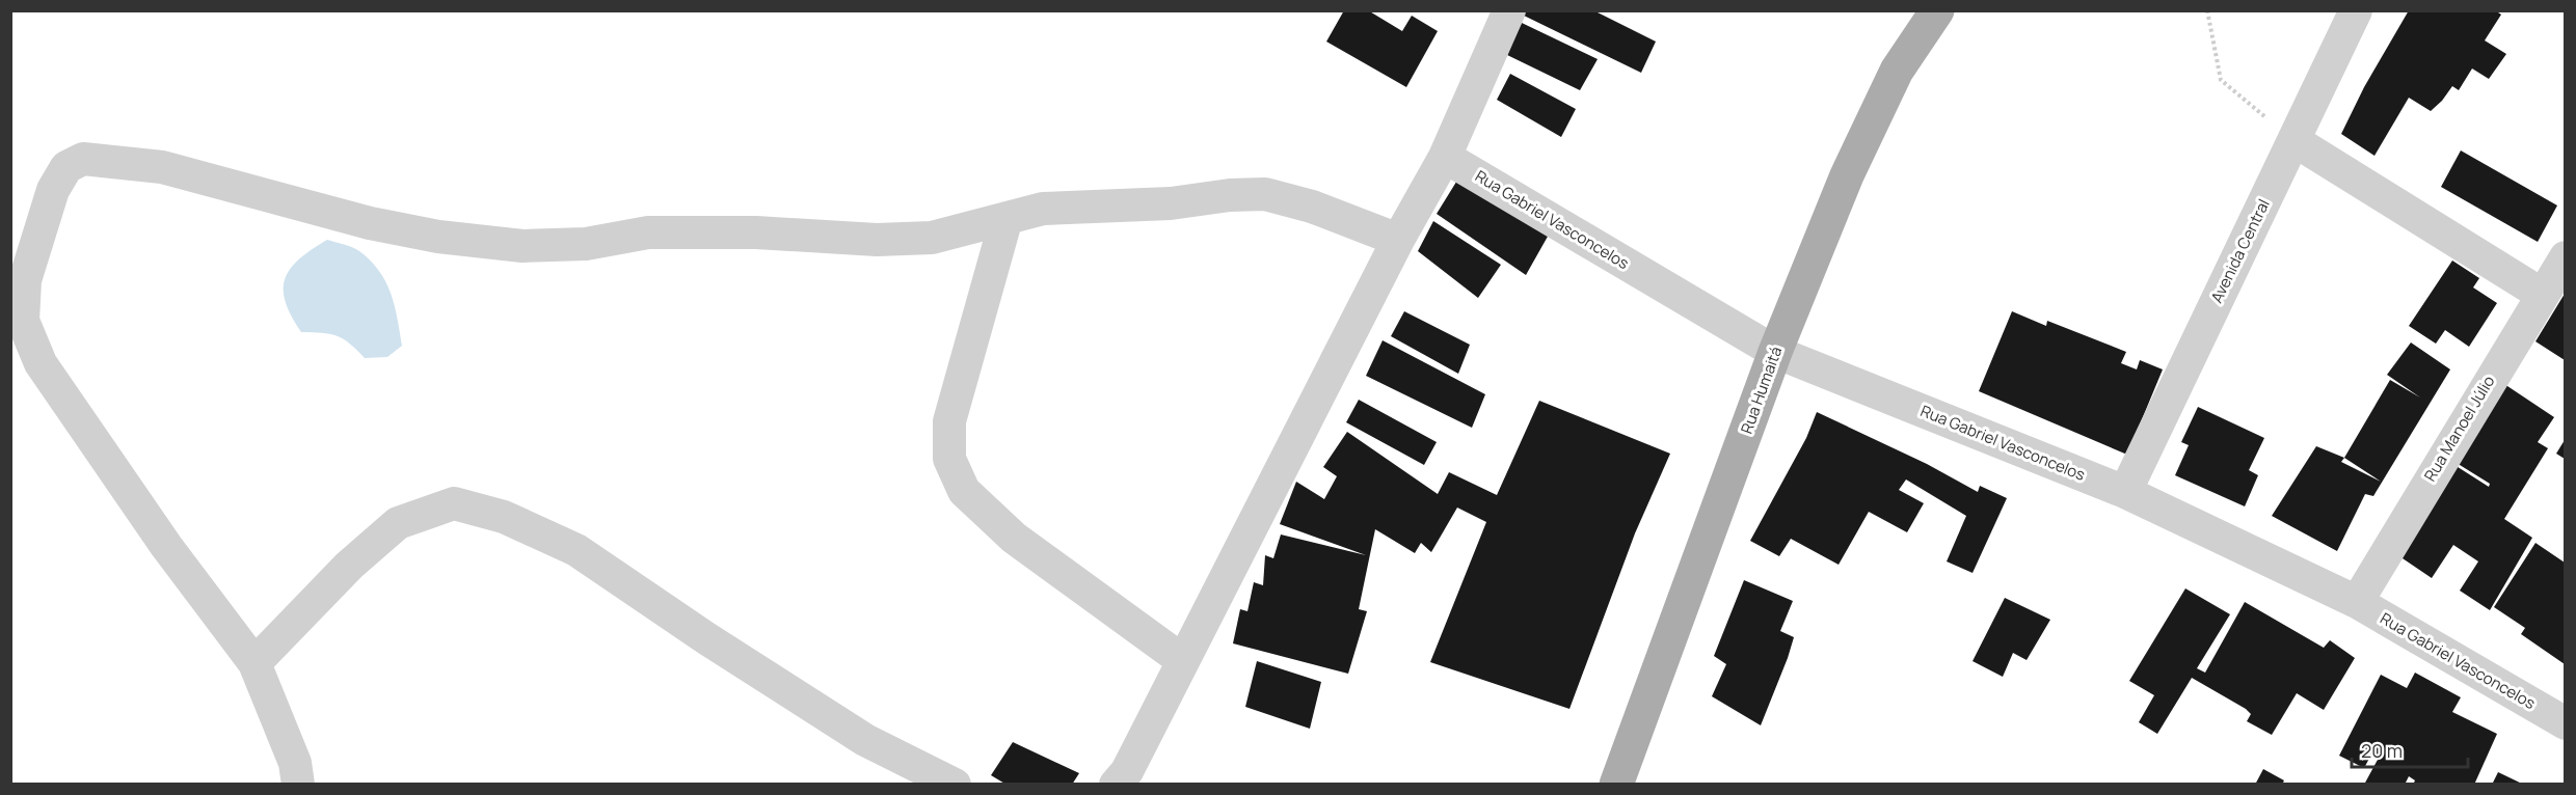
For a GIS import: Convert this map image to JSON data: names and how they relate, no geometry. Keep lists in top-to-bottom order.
{
  "streets": {
    "main road": ["Rua Humaitá"],
    "street": ["Rua Gabriel Vasconcelos", "Avenida Central", "Rua Manoel Júlio"]
  },
  "crossings": [
    ["Rua Gabriel Vasconcelos", "Avenida Central"],
    ["Rua Gabriel Vasconcelos", "Rua Humaitá"],
    ["Rua Gabriel Vasconcelos", "Rua Manoel Júlio"]
  ],
  "scale_bar": "20 m"
}
